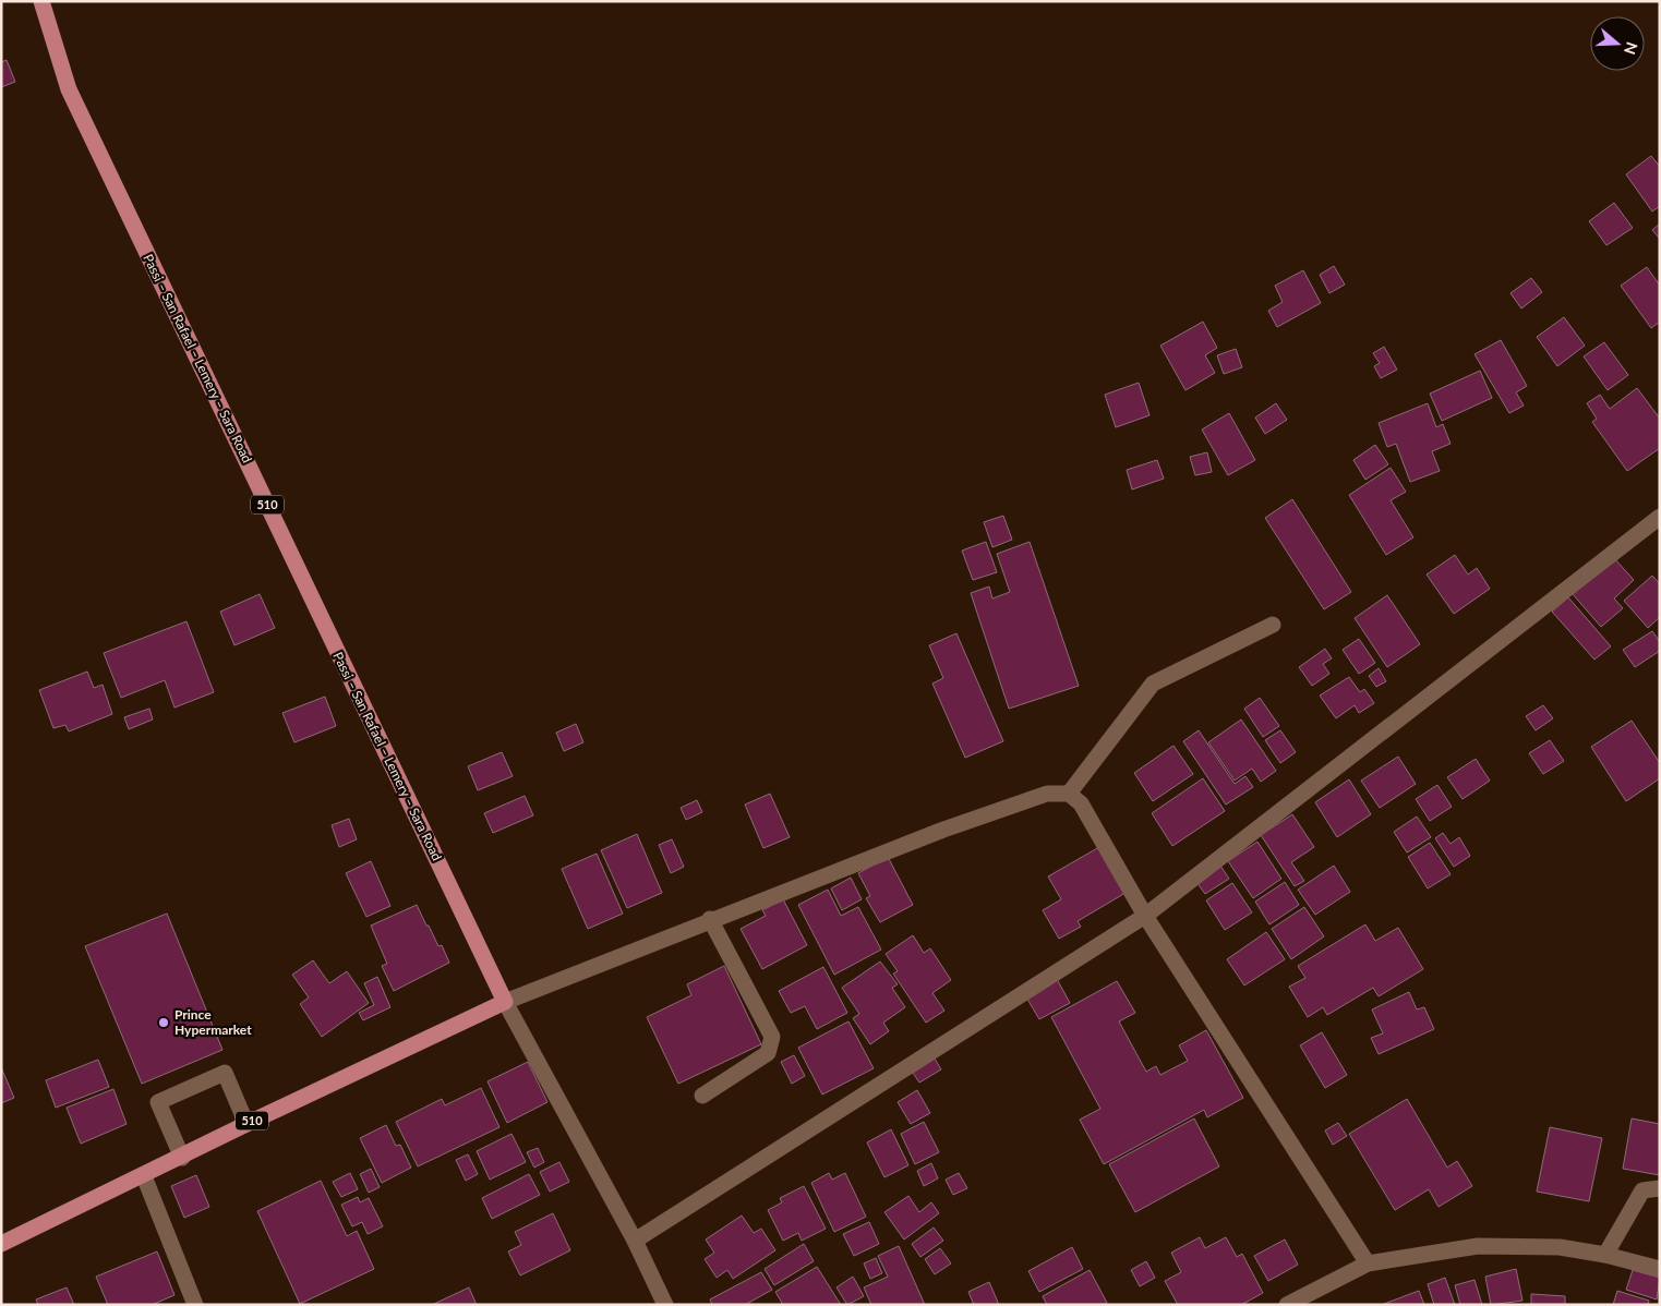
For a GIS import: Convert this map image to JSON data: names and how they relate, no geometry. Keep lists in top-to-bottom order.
{
  "streets": {
    "main road": ["Passi – San Rafael – Lemery – Sara Road", "510"]
  },
  "crossings": [
    ["Passi – San Rafael – Lemery – Sara Road", "510"]
  ],
  "places": ["Prince Hypermarket"],
  "north": "right"
}
